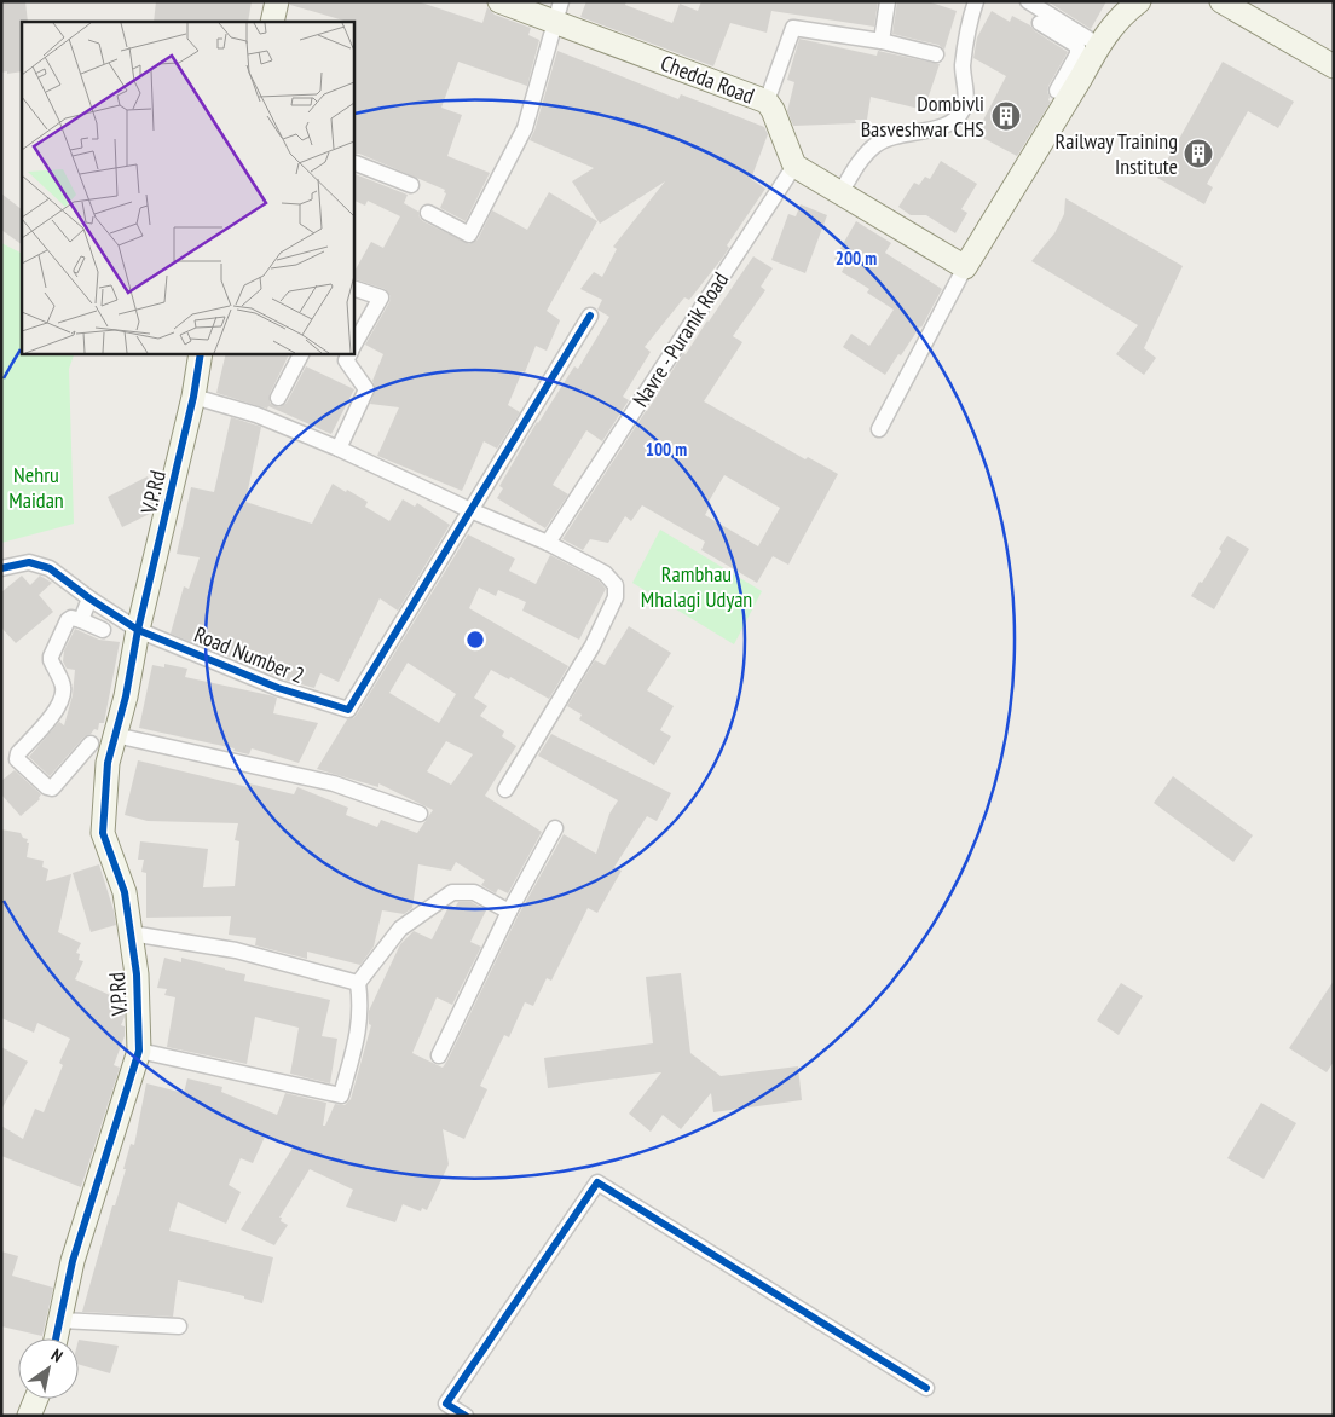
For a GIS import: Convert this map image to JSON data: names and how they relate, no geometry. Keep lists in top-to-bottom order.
{
  "streets": {
    "street": [
      "Chedda Road",
      "Navre - Puranik Road",
      "V.P.Rd",
      "Road Number 2"
    ]
  },
  "crossings": [
    ["Chedda Road", "Navre - Puranik Road"],
    ["V.P.Rd", "Road Number 2"]
  ],
  "parks": ["Nehru Maidan", "Rambhau Mhalagi Udyan"],
  "places": {
    "building": ["Dombivli Basveshwar CHS", "Railway Training Institute"]
  },
  "north": "top right",
  "rings": ["200 m", "100 m"]
}
